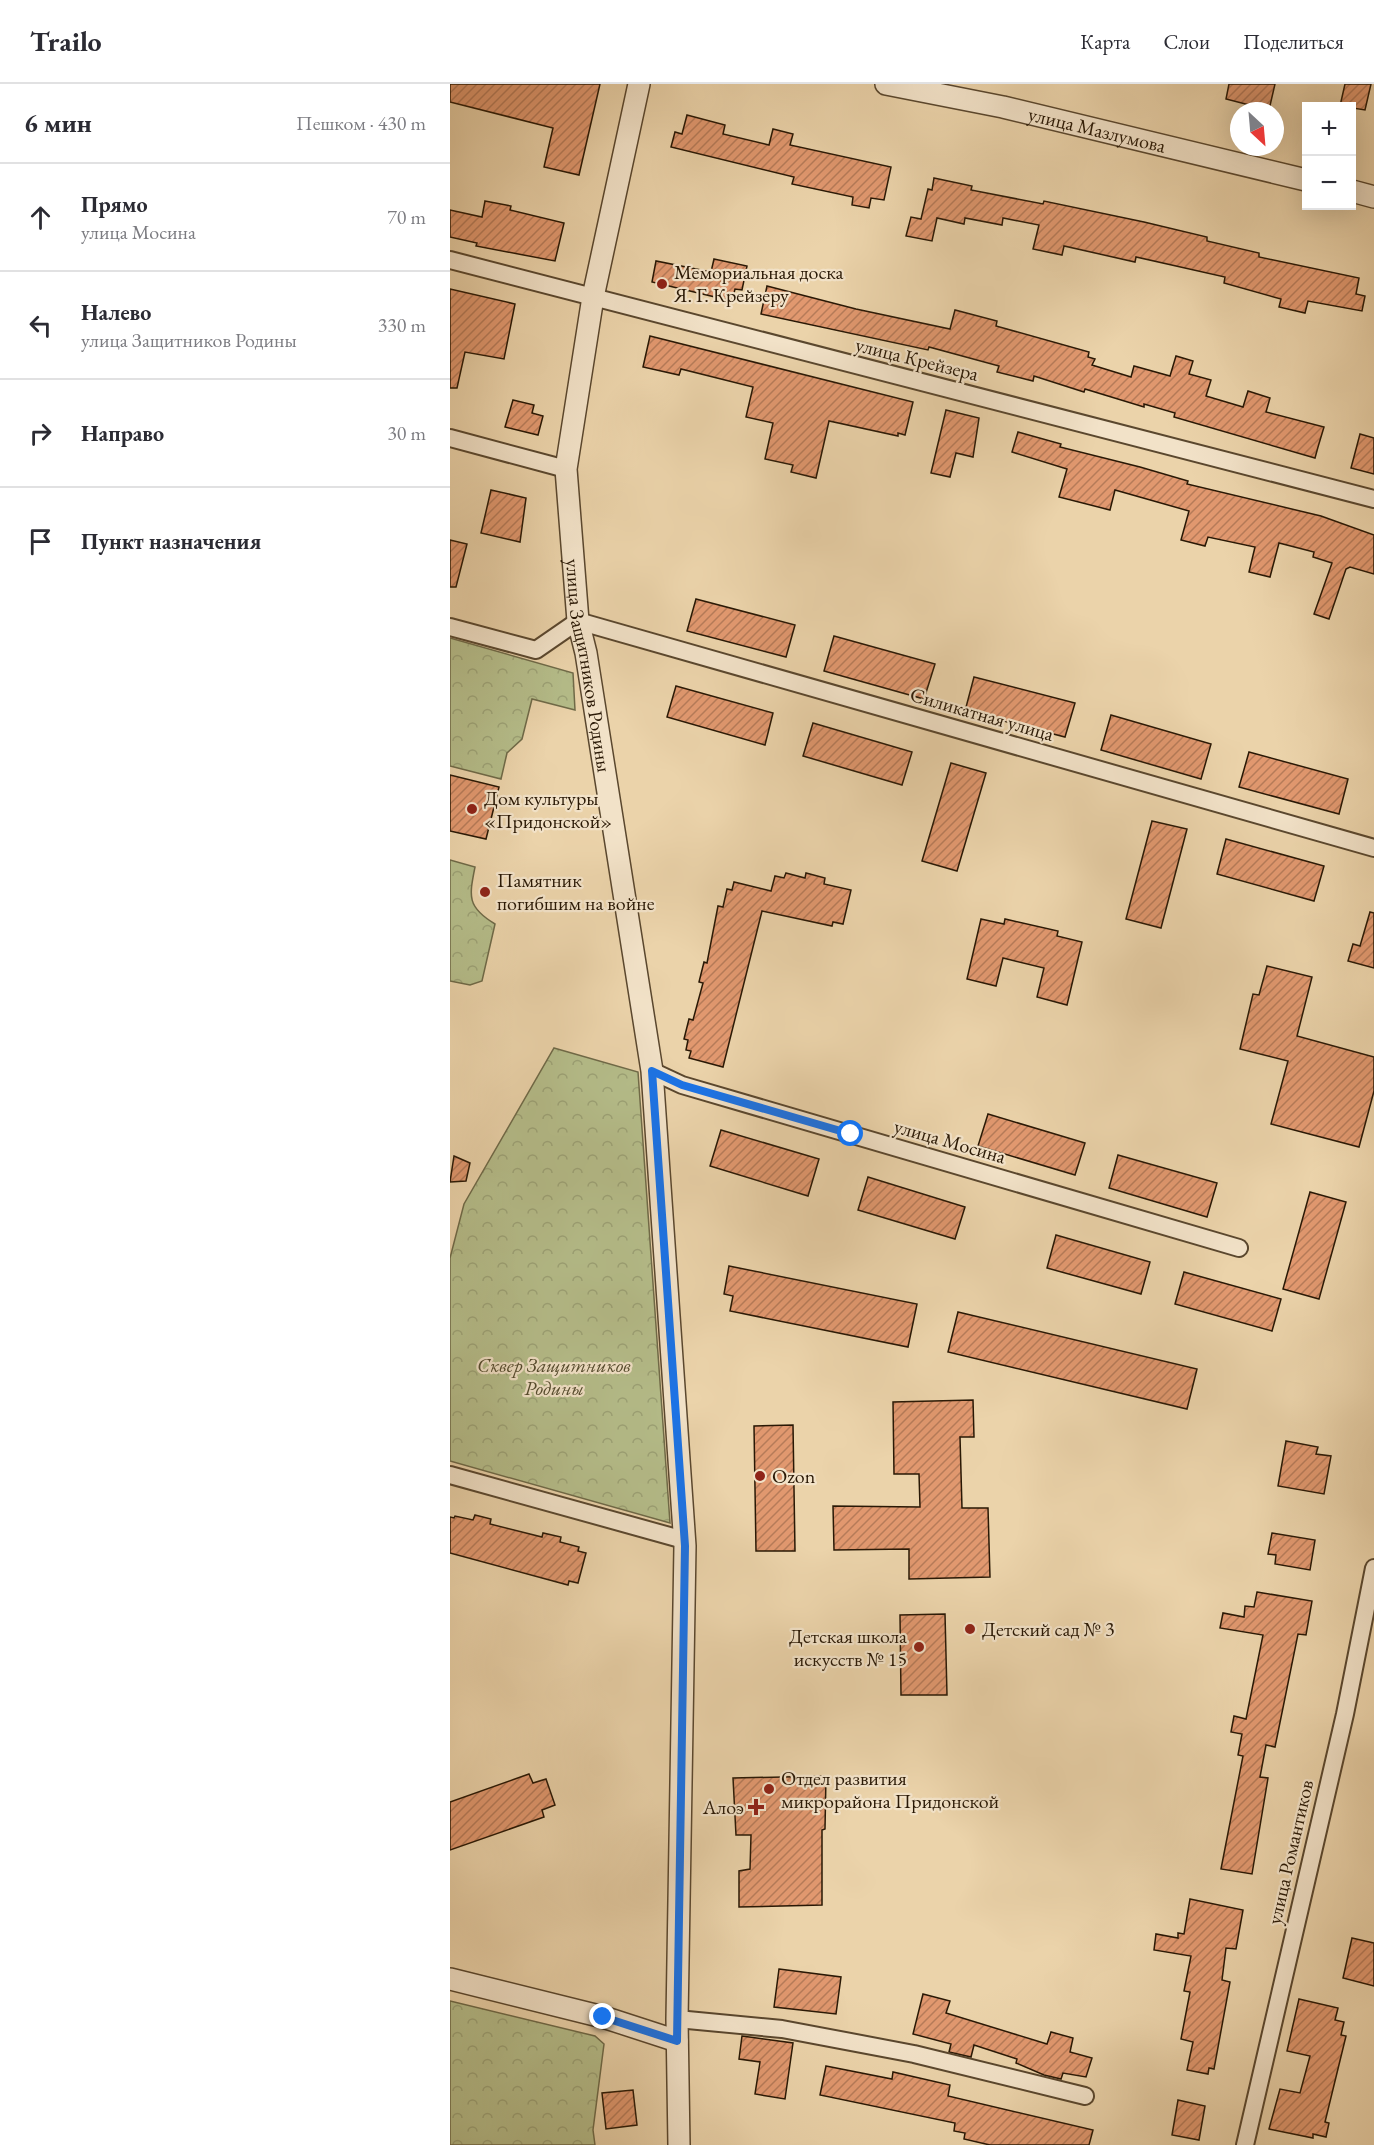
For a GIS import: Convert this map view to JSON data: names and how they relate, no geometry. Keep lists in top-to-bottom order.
{
  "streets": {
    "street": [
      "улица Мазлумова",
      "улица Крейзера",
      "улица Защитников Родины",
      "Силикатная улица",
      "улица Мосина",
      "улица Романтиков"
    ]
  },
  "crossings": [
    ["улица Крейзера", "улица Защитников Родины"],
    ["улица Защитников Родины", "Силикатная улица"],
    ["улица Защитников Родины", "улица Мосина"]
  ],
  "parks": ["Сквер Защитников Родины"],
  "places": {
    "other": [
      "Мемориальная доска Я. Г. Крейзеру",
      "Дом культуры «Придонской»",
      "Памятник погибшим на войне",
      "Ozon",
      "Детский сад № 3",
      "Детская школа искусств № 15",
      "Отдел развития микрорайона Придонской"
    ],
    "health": ["Алоэ"]
  },
  "north": "bottom right",
  "page": {
    "header": "Trailo",
    "nav": ["Карта", "Слои", "Поделиться"],
    "heading": ["6 мин", "Пешком · 430 m"],
    "map_buttons": ["+", "−"],
    "list": [
      ["Прямо", "улица Мосина", "70 m"],
      ["Налево", "улица Защитников Родины", "330 m"],
      ["Направо", "30 m"],
      "Пункт назначения"
    ]
  }
}
